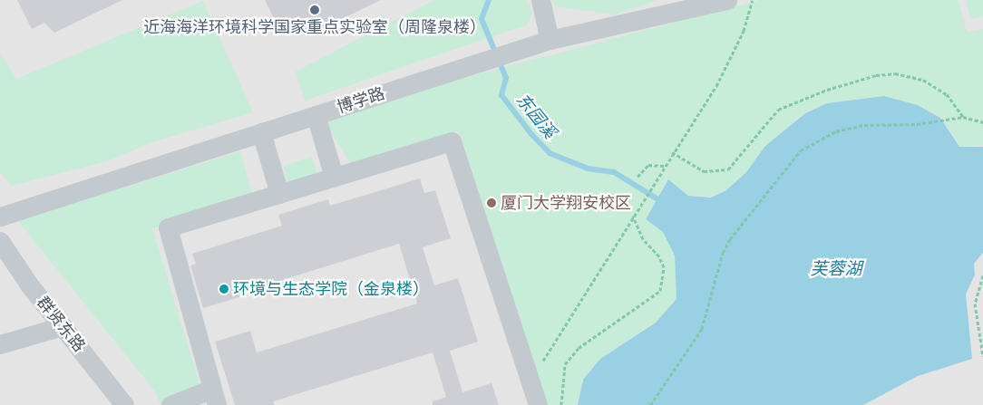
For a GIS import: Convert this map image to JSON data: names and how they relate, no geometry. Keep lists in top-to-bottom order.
{
  "streets": {
    "street": ["博学路", "群贤东路"]
  },
  "water": ["东园溪", "芙蓉湖"],
  "places": ["近海海洋环境科学国家重点实验室（周隆泉楼）", "厦门大学翔安校区", "环境与生态学院（金泉楼）"]
}
